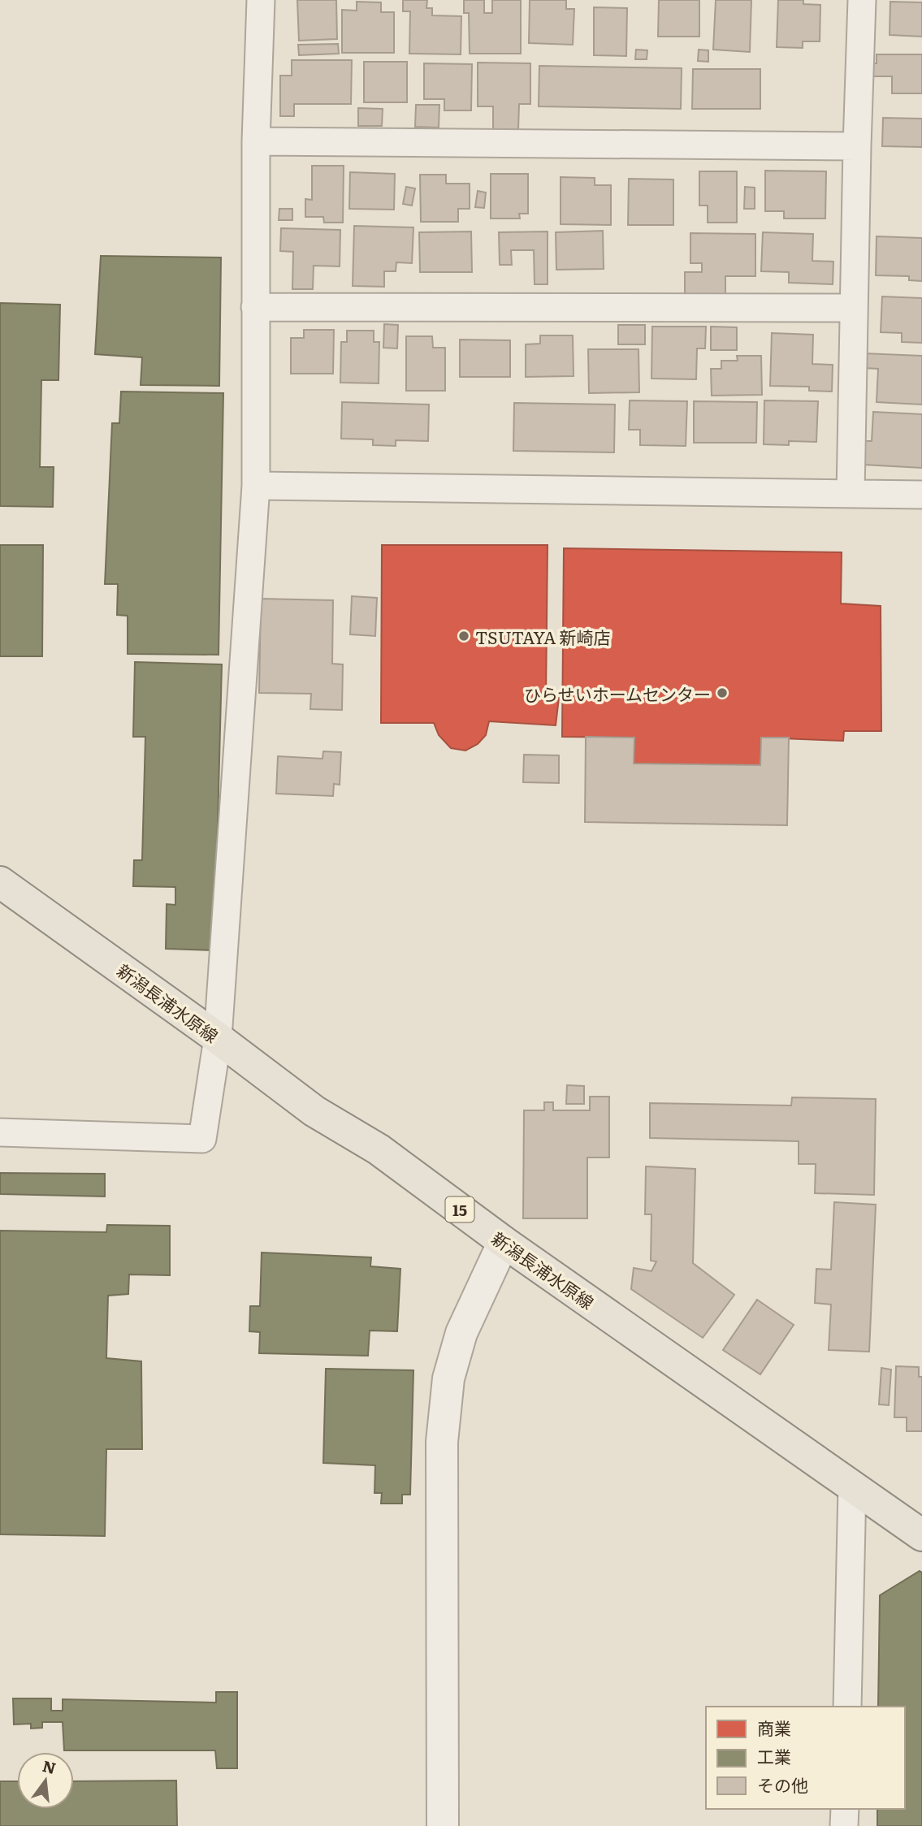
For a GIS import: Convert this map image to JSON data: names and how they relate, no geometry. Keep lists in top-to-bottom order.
{
  "streets": {
    "main road": ["新潟長浦水原線", "15"]
  },
  "places": ["TSUTAYA 新崎店", "ひらせいホームセンター"],
  "legend": ["商業", "工業", "その他"],
  "north": "top"
}
